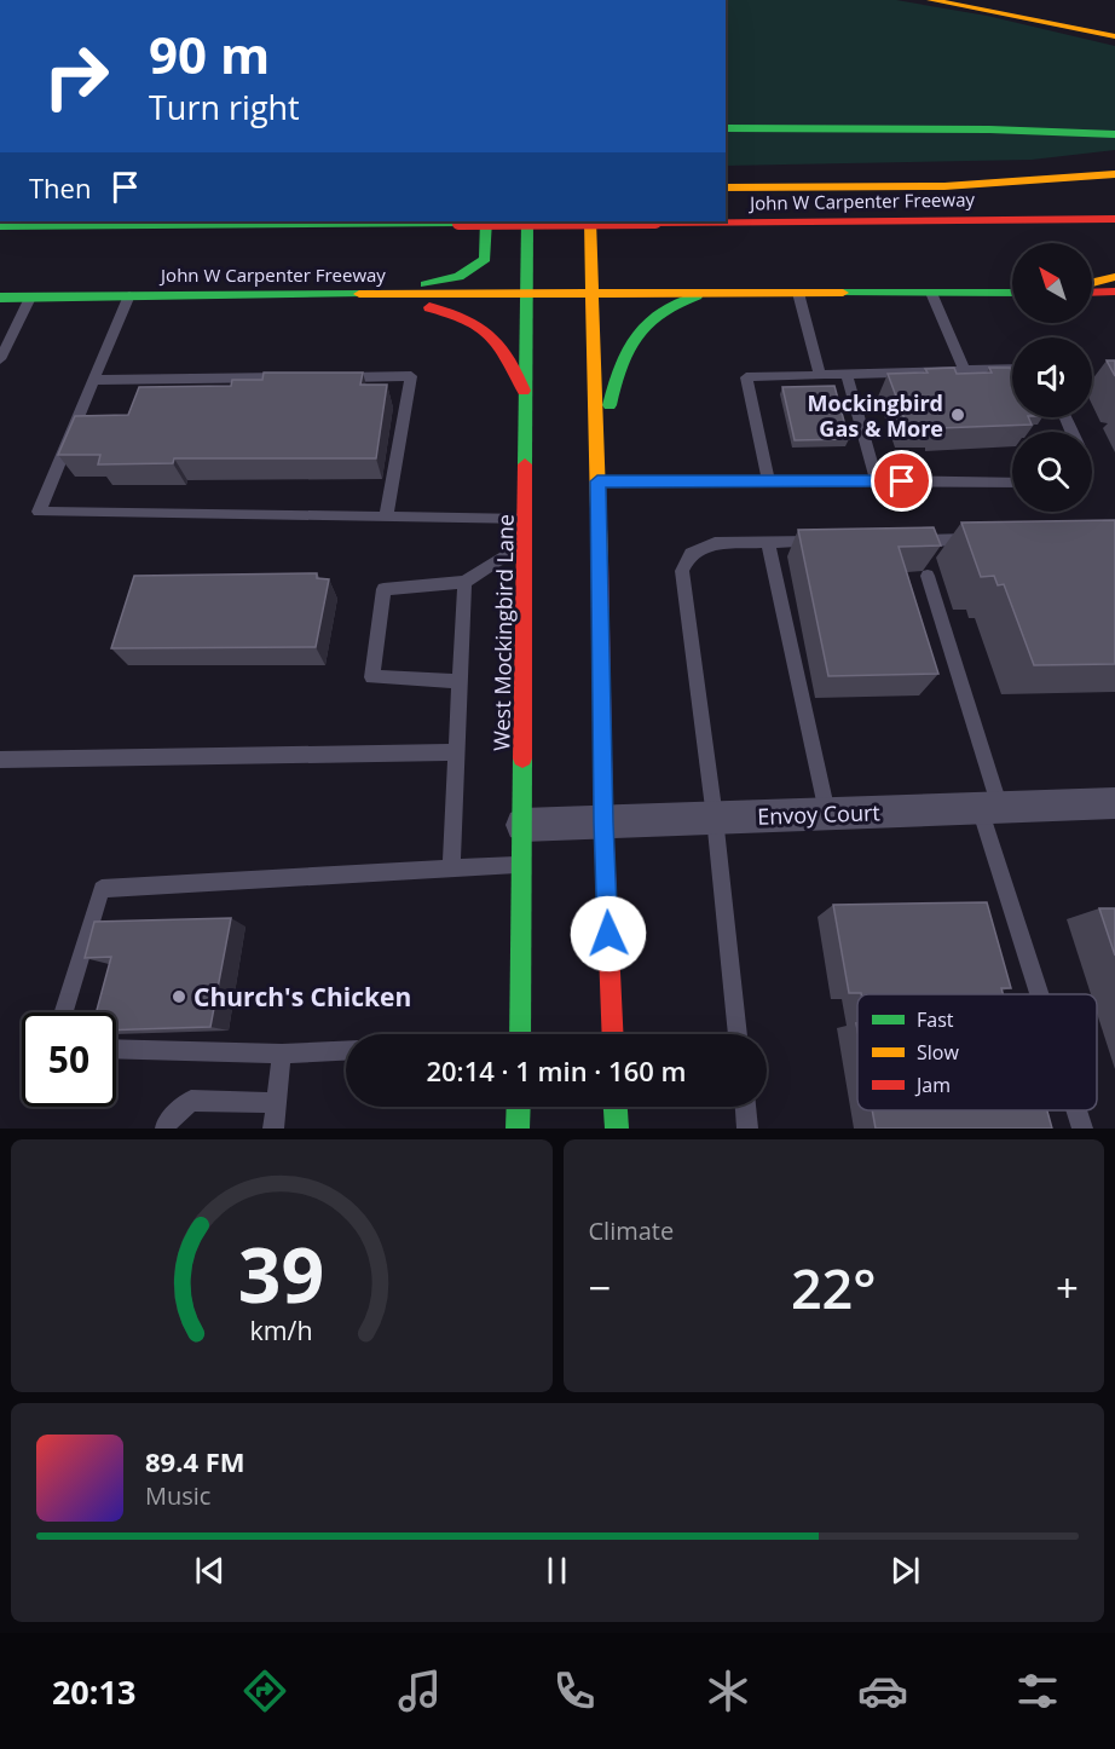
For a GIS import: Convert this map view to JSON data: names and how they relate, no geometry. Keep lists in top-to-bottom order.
{
  "streets": {
    "main road": ["John W Carpenter Freeway", "West Mockingbird Lane"],
    "street": ["Envoy Court"]
  },
  "crossings": [
    ["John W Carpenter Freeway", "West Mockingbird Lane"],
    ["West Mockingbird Lane", "Envoy Court"]
  ],
  "places": ["Mockingbird Gas & More", "Church's Chicken"],
  "legend": ["Fast", "Slow", "Jam"],
  "north": "top left",
  "page": {
    "turn": ["90 m", "Turn right"],
    "then": "Then",
    "limit": "50",
    "trip": "20:14 · 1 min · 160 m",
    "tile": "Climate",
    "heat": ["−", "22°", "+"],
    "song": ["89.4 FM", "Music"],
    "tabs": "20:13",
    "gauge": ["39", "km/h"]
  }
}
